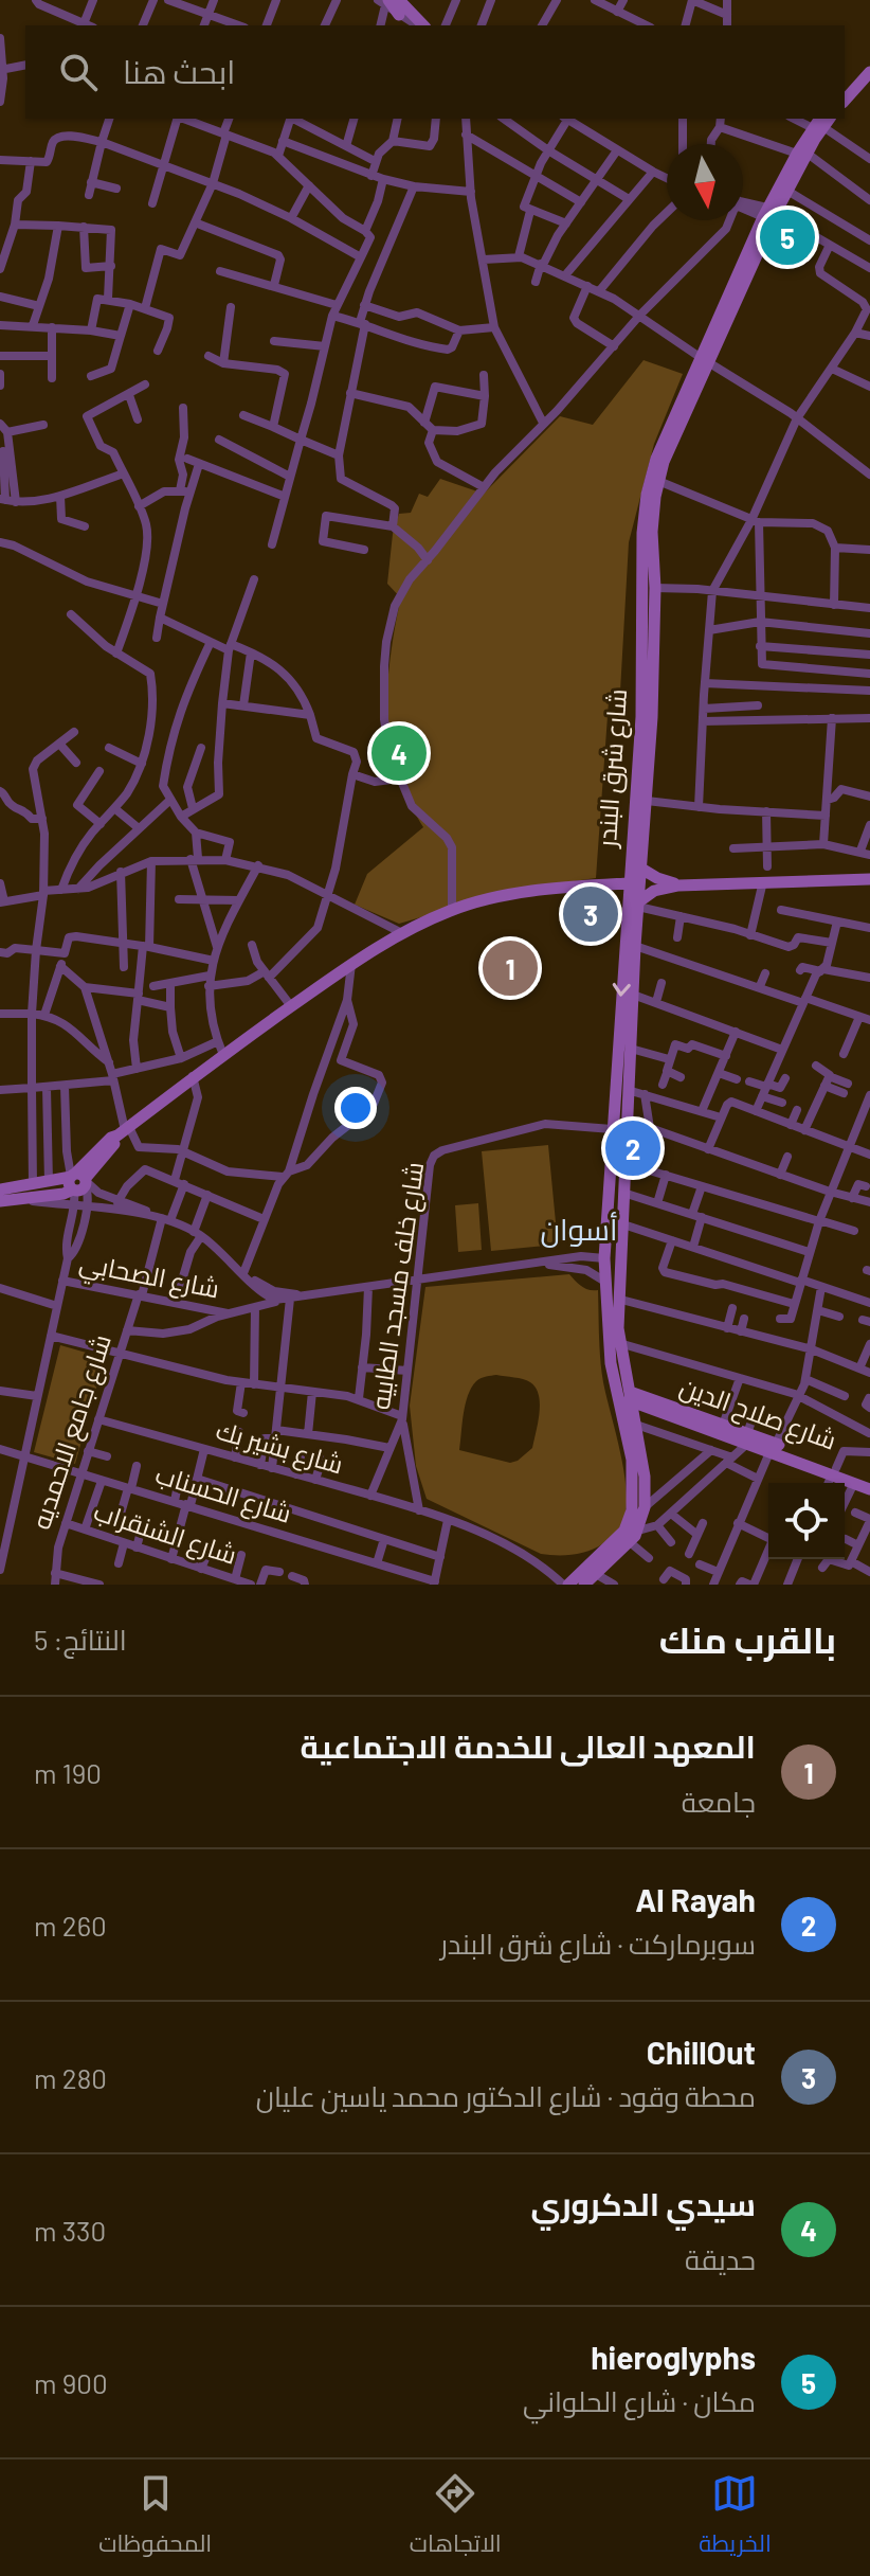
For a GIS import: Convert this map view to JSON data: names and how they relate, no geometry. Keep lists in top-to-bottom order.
{
  "streets": {
    "main road": ["شارع شرق البندر", "شارع صلاح الدين"],
    "street": [
      "شارع الصحابي",
      "شارع خلف مسجد الطابيه",
      "شارع جامع الاحمديه",
      "شارع بشير بك",
      "شارع الحسناب",
      "شارع الشنقراب"
    ]
  },
  "crossings": [
    ["شارع شرق البندر", "شارع خلف مسجد الطابيه"],
    ["شارع شرق البندر", "شارع بشير بك"],
    ["شارع الصحابي", "شارع جامع الاحمديه"],
    ["شارع خلف مسجد الطابيه", "شارع بشير بك"],
    ["شارع جامع الاحمديه", "شارع بشير بك"],
    ["شارع جامع الاحمديه", "شارع الحسناب"],
    ["شارع جامع الاحمديه", "شارع الشنقراب"]
  ],
  "districts": ["أسوان"],
  "north": "bottom",
  "page": {
    "search": "ابحث هنا",
    "pins": [
      "5",
      "4",
      "3",
      "1",
      "2"
    ],
    "heading": ["بالقرب منك", "النتائج: 5"],
    "list": [
      {
        "mark": "1",
        "name": "المعهد العالى للخدمة الاجتماعية",
        "note": "جامعة",
        "value": "190 m"
      },
      {
        "mark": "2",
        "name": "Al Rayah",
        "note": "سوبرماركت · شارع شرق البندر",
        "value": "260 m"
      },
      {
        "mark": "3",
        "name": "ChillOut",
        "note": "محطة وقود · شارع الدكتور محمد ياسين عليان",
        "value": "280 m"
      },
      {
        "mark": "4",
        "name": "سيدي الدكروري",
        "note": "حديقة",
        "value": "330 m"
      },
      {
        "mark": "5",
        "name": "hieroglyphs",
        "note": "مكان · شارع الحلواني",
        "value": "900 m"
      }
    ],
    "nav": ["الخريطة", "الاتجاهات", "المحفوظات"]
  }
}
